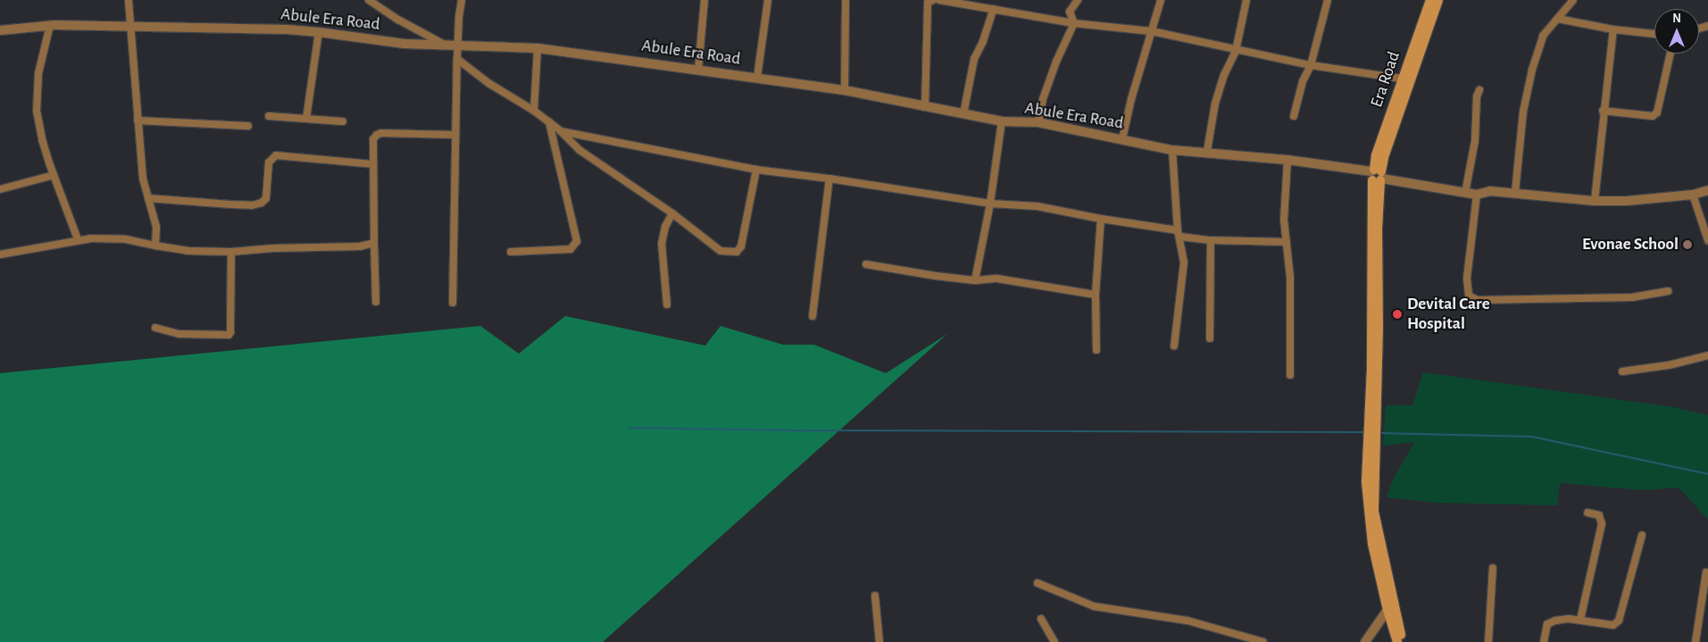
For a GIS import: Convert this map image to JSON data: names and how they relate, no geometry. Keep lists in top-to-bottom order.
{
  "streets": {
    "main road": ["Era Road"],
    "street": ["Abule Era Road"]
  },
  "crossings": [
    ["Abule Era Road", "Era Road"]
  ],
  "places": ["Evonae School", "Devital Care Hospital"],
  "north": "top"
}
